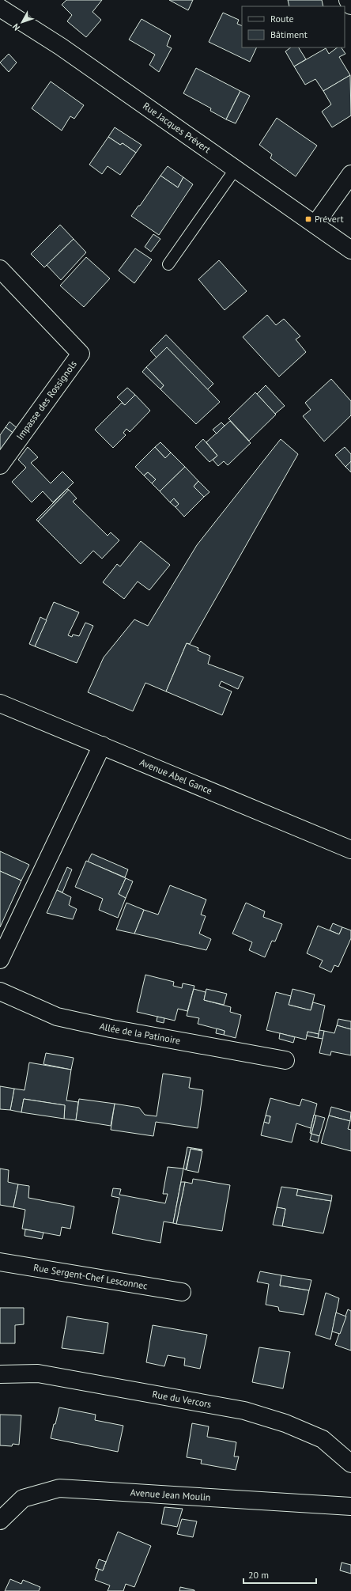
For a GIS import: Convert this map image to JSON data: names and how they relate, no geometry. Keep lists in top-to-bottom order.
{
  "streets": {
    "street": [
      "Rue Jacques Prévert",
      "Impasse des Rossignols",
      "Avenue Abel Gance",
      "Allée de la Patinoire",
      "Rue Sergent-Chef Lesconnec",
      "Rue du Vercors",
      "Avenue Jean Moulin"
    ]
  },
  "places": {
    "transit": ["Prévert"]
  },
  "legend": ["Route", "Bâtiment"],
  "scale_bar": "20 m",
  "north": "bottom left"
}
